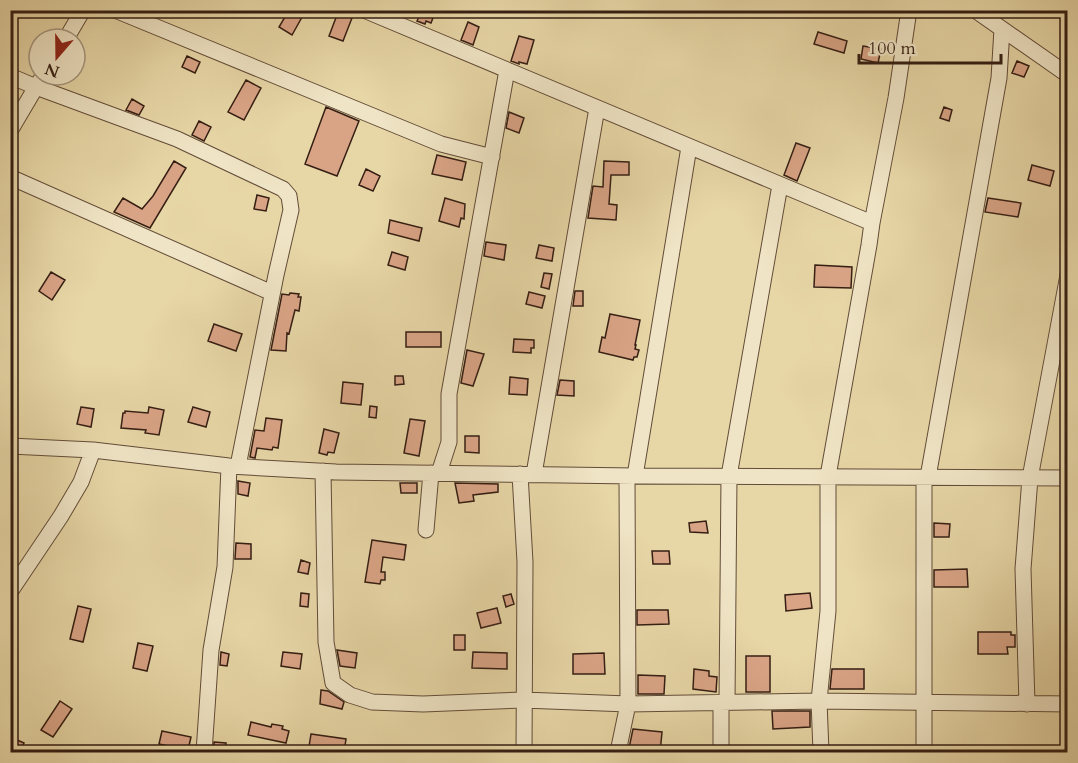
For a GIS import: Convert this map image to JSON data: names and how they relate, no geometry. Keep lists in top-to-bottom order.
{
  "scale_bar": "100 m",
  "north": "bottom"
}
